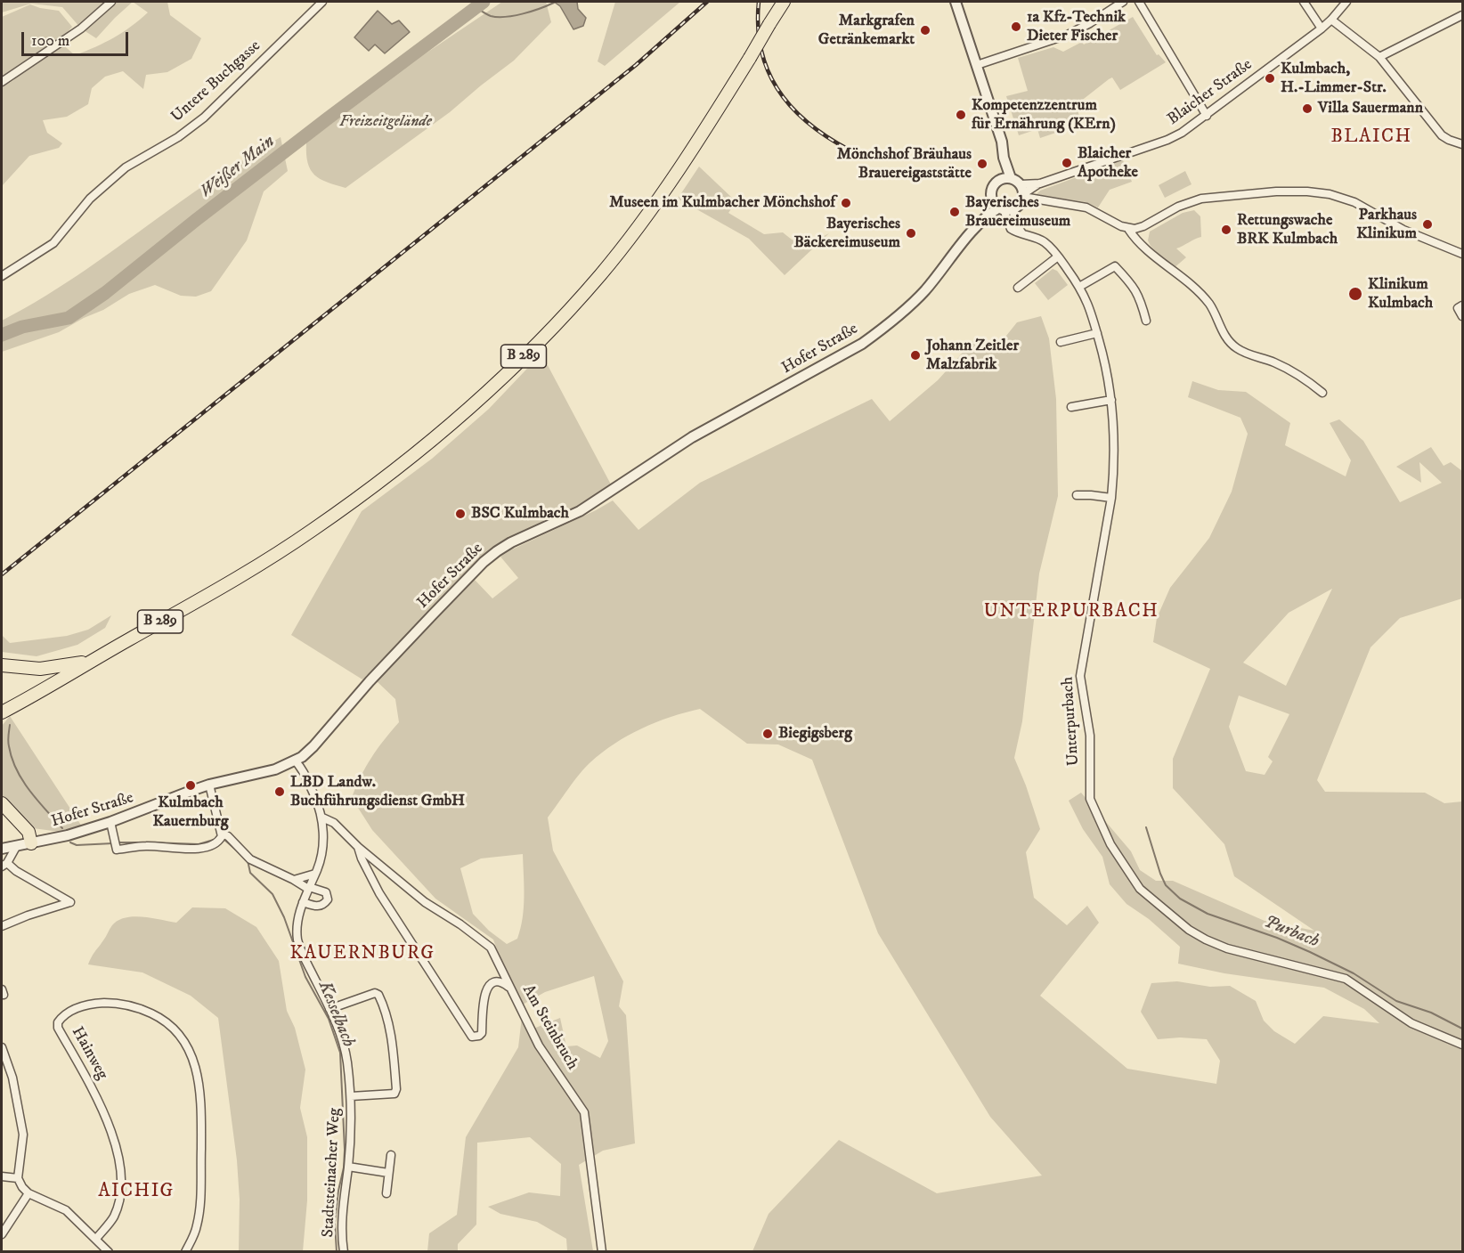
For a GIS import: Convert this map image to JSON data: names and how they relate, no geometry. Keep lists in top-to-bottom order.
{
  "streets": {
    "highway": ["B 289"],
    "street": [
      "Untere Buchgasse",
      "Blaicher Straße",
      "Hofer Straße",
      "Unterpurbach",
      "Am Steinbruch",
      "Hainweg",
      "Stadtsteinacher Weg"
    ]
  },
  "crossings": [
    ["Blaicher Straße", "Hofer Straße"]
  ],
  "districts": [
    "BLAICH",
    "UNTERPURBACH",
    "KAUERNBURG",
    "AICHIG"
  ],
  "water": ["Weißer Main", "Purbach", "Kesselbach"],
  "parks": ["Freizeitgelände"],
  "places": [
    "1a Kfz-Technik Dieter Fischer",
    "Markgrafen Getränkemarkt",
    "Kulmbach, H.-Limmer-Str.",
    "Villa Sauermann",
    "Kompetenzzentrum für Ernährung (KErn)",
    "Blaicher Apotheke",
    "Mönchshof Bräuhaus Brauereigaststätte",
    "Museen im Kulmbacher Mönchshof",
    "Bayerisches Brauereimuseum",
    "Parkhaus Klinikum",
    "Rettungswache BRK Kulmbach",
    "Bayerisches Bäckereimuseum",
    "Klinikum Kulmbach",
    "Johann Zeitler Malzfabrik",
    "BSC Kulmbach",
    "Biegigsberg",
    "Kulmbach Kauernburg",
    "LBD Landw. Buchführungsdienst GmbH"
  ],
  "scale_bar": "100 m"
}
